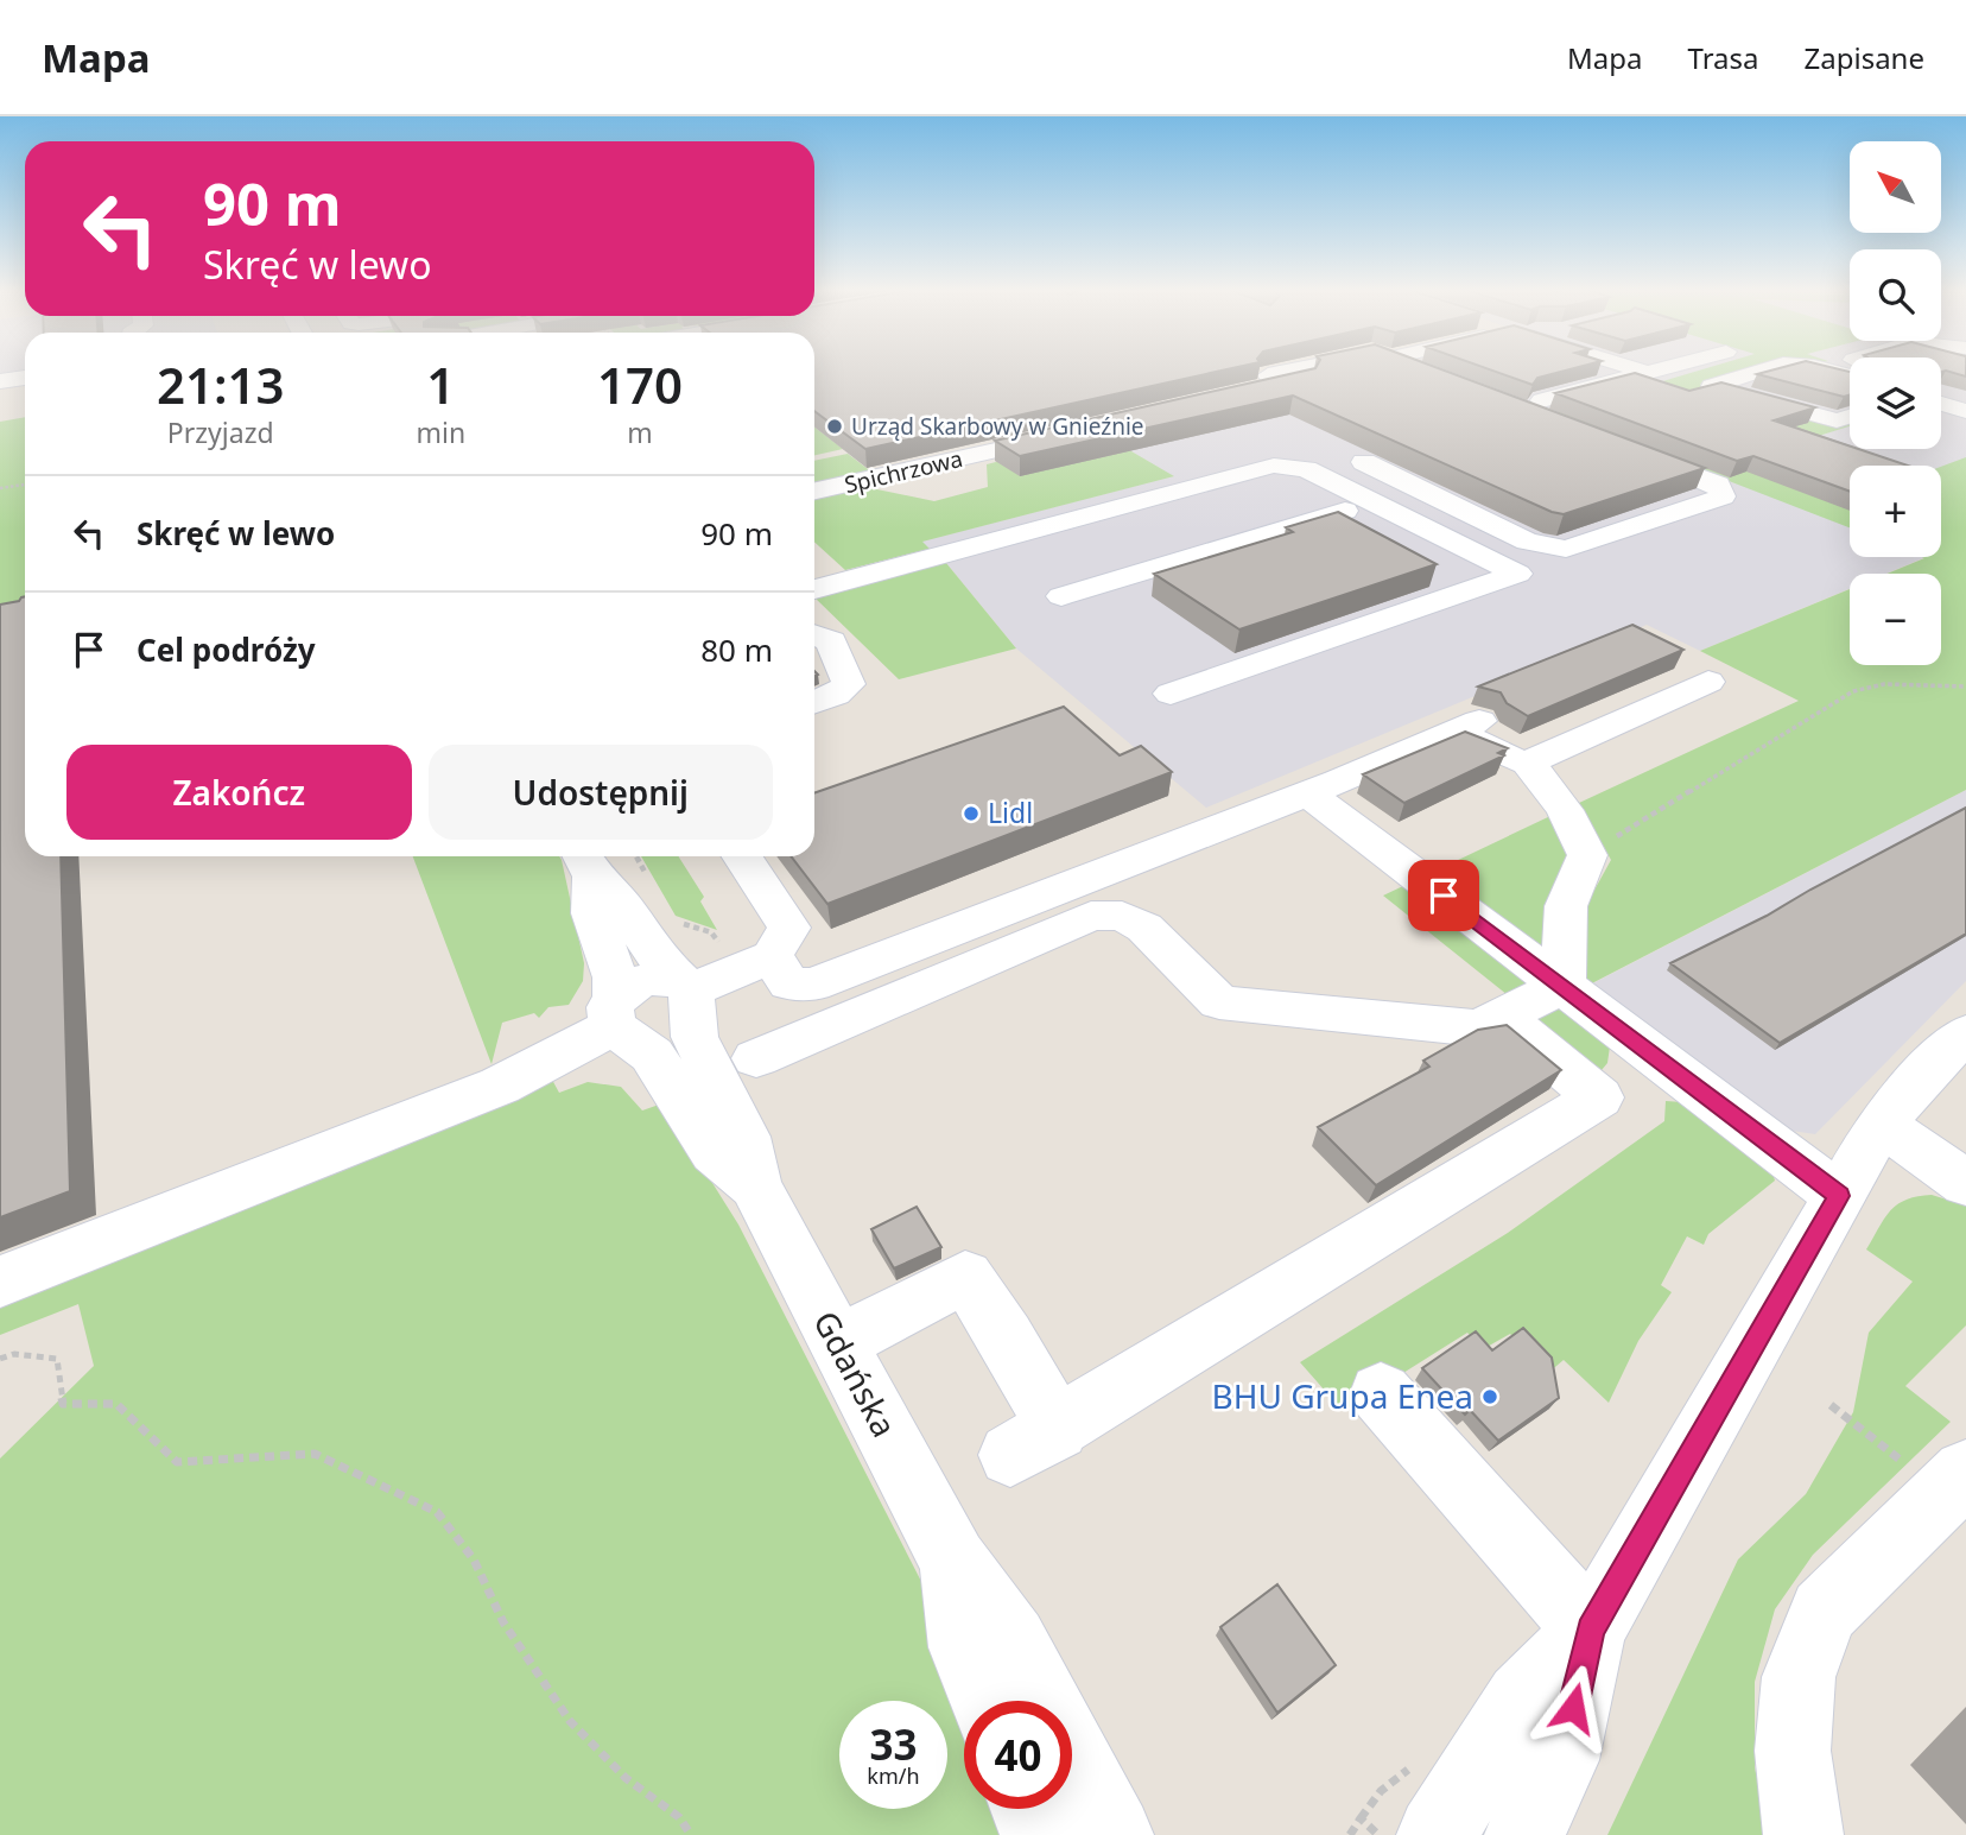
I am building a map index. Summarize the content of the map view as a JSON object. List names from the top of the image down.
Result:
{
  "streets": {
    "street": ["Spichrzowa", "Gdańska"]
  },
  "places": ["Urząd Skarbowy w Gnieźnie", "Lidl", "BHU Grupa Enea"],
  "north": "top left",
  "page": {
    "header": "Mapa",
    "nav": ["Mapa", "Trasa", "Zapisane"],
    "map_buttons": ["+", "−"],
    "turn": ["90 m", "Skręć w lewo"],
    "eta": [
      "21:13",
      "Przyjazd",
      "1",
      "min",
      "170",
      "m"
    ],
    "list": [
      {
        "name": "Skręć w lewo",
        "value": "90 m"
      },
      {
        "name": "Cel podróży",
        "value": "80 m"
      }
    ],
    "buttons": ["Zakończ", "Udostępnij"],
    "speed": "33 km/h",
    "limit": "40"
  }
}
